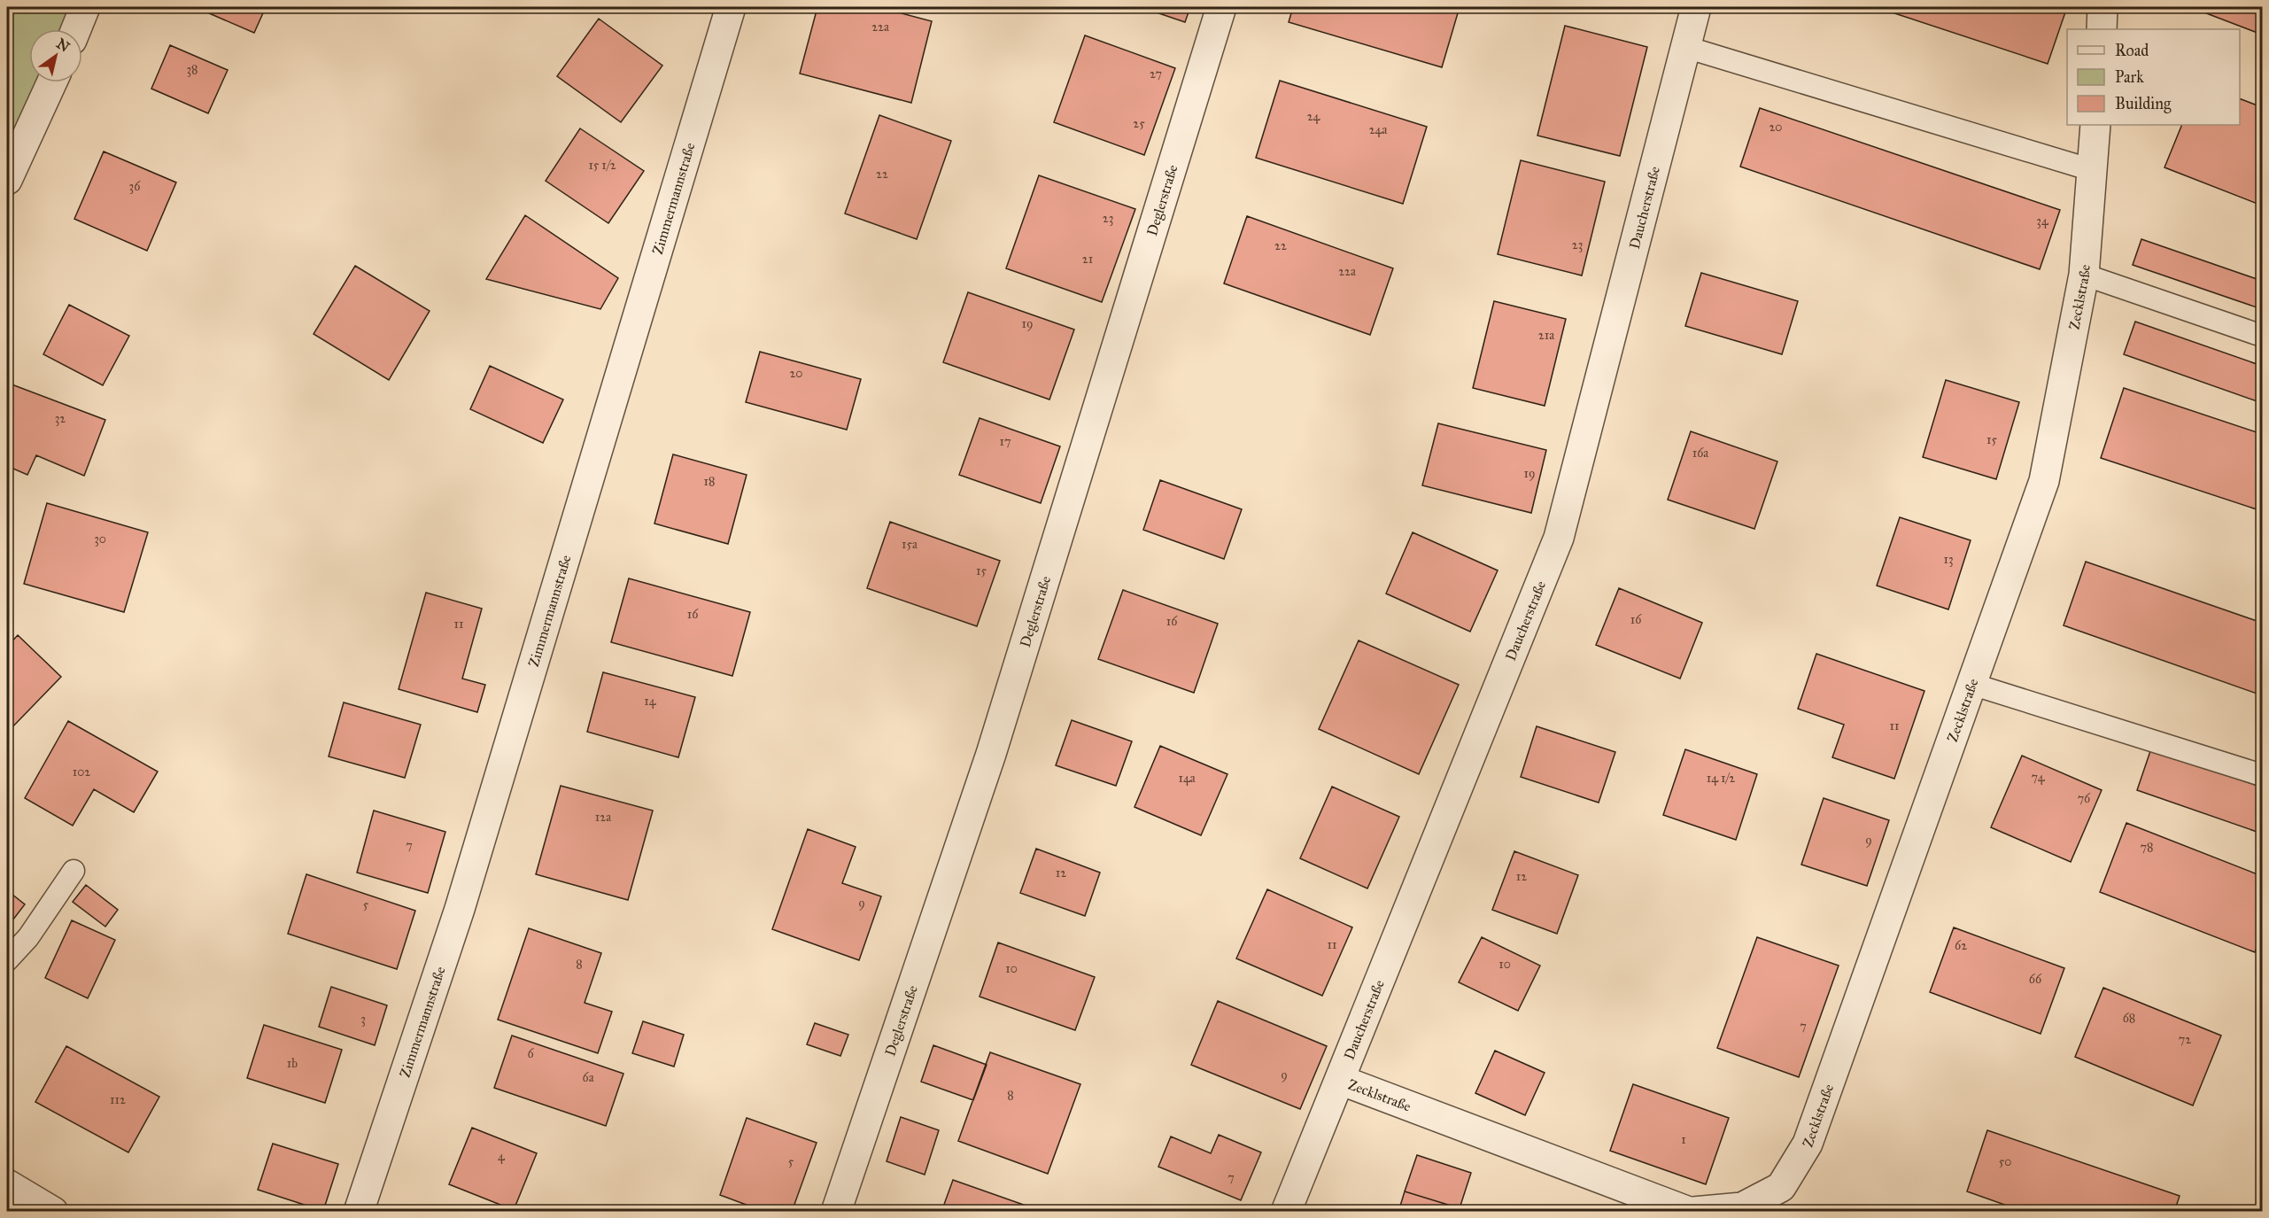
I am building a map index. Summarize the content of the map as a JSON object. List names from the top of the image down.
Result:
{
  "streets": {
    "street": [
      "Zimmermannstraße",
      "Deglerstraße",
      "Daucherstraße",
      "Zecklstraße"
    ]
  },
  "crossings": [
    ["Daucherstraße", "Zecklstraße"]
  ],
  "house_numbers": [
    "22a",
    "38",
    "27",
    "24",
    "25",
    "20",
    "24a",
    "15 1/2",
    "22",
    "36",
    "23",
    "34",
    "23",
    "22",
    "21",
    "22a",
    "19",
    "21a",
    "20",
    "32",
    "15",
    "17",
    "16a",
    "19",
    "18",
    "30",
    "15a",
    "13",
    "15",
    "16",
    "16",
    "16",
    "11",
    "14",
    "11",
    "102",
    "74",
    "14a",
    "14 1/2",
    "76",
    "12a",
    "9",
    "7",
    "78",
    "12",
    "12",
    "9",
    "5",
    "11",
    "62",
    "8",
    "10",
    "10",
    "66",
    "68",
    "3",
    "7",
    "72",
    "6",
    "1b",
    "9",
    "6a",
    "8",
    "112",
    "1",
    "4",
    "5",
    "50",
    "7"
  ],
  "legend": ["Road", "Park", "Building"],
  "north": "top right"
}
